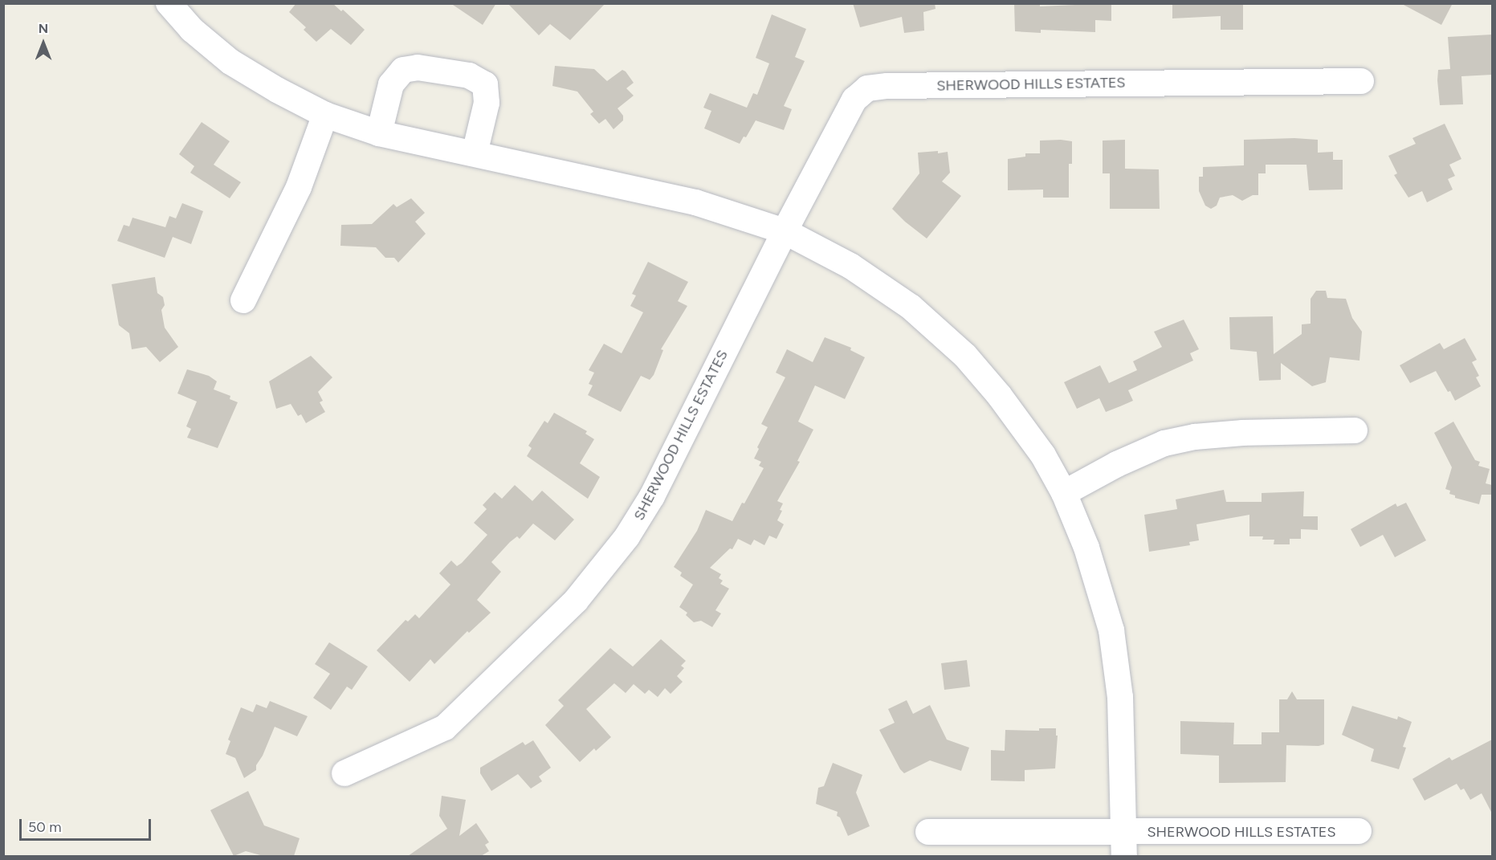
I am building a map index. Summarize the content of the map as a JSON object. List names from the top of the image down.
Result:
{
  "streets": {
    "street": ["SHERWOOD HILLS ESTATES"]
  },
  "scale_bar": "50 m",
  "north": "top"
}
